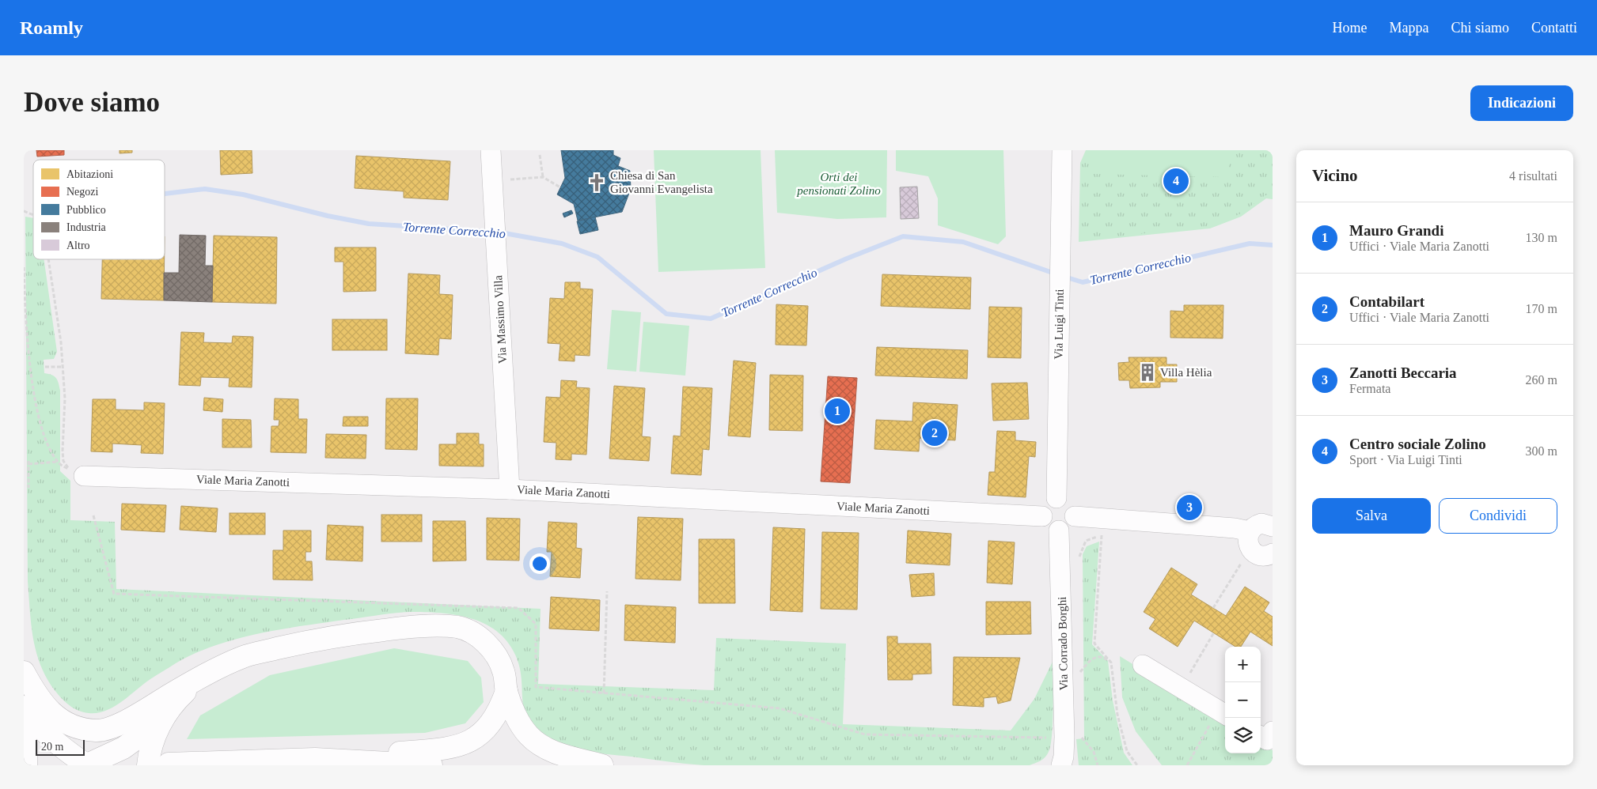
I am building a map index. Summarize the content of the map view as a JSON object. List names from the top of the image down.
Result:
{
  "streets": {
    "street": [
      "Via Massimo Villa",
      "Via Luigi Tinti",
      "Viale Maria Zanotti",
      "Via Corrado Borghi"
    ]
  },
  "crossings": [
    ["Via Massimo Villa", "Viale Maria Zanotti"],
    ["Via Luigi Tinti", "Viale Maria Zanotti"],
    ["Via Luigi Tinti", "Via Corrado Borghi"],
    ["Viale Maria Zanotti", "Via Corrado Borghi"]
  ],
  "water": ["Torrente Correcchio"],
  "parks": ["Orti dei pensionati Zolino"],
  "places": {
    "church": ["Chiesa di San Giovanni Evangelista"],
    "building": ["Villa Hèlia"]
  },
  "legend": [
    "Abitazioni",
    "Negozi",
    "Pubblico",
    "Industria",
    "Altro"
  ],
  "scale_bar": "20 m",
  "page": {
    "header": "Roamly",
    "nav": [
      "Home",
      "Mappa",
      "Chi siamo",
      "Contatti"
    ],
    "buttons": [
      "Indicazioni",
      ["Salva", "Condividi"]
    ],
    "title": "Dove siamo",
    "heading": ["Vicino", "4 risultati"],
    "pins": [
      "4",
      "1",
      "2",
      "3"
    ],
    "list": [
      {
        "mark": "1",
        "name": "Mauro Grandi",
        "note": "Uffici · Viale Maria Zanotti",
        "value": "130 m"
      },
      {
        "mark": "2",
        "name": "Contabilart",
        "note": "Uffici · Viale Maria Zanotti",
        "value": "170 m"
      },
      {
        "mark": "3",
        "name": "Zanotti Beccaria",
        "note": "Fermata",
        "value": "260 m"
      },
      {
        "mark": "4",
        "name": "Centro sociale Zolino",
        "note": "Sport · Via Luigi Tinti",
        "value": "300 m"
      }
    ],
    "map_buttons": ["+", "−"],
    "scale": "20 m"
  }
}
